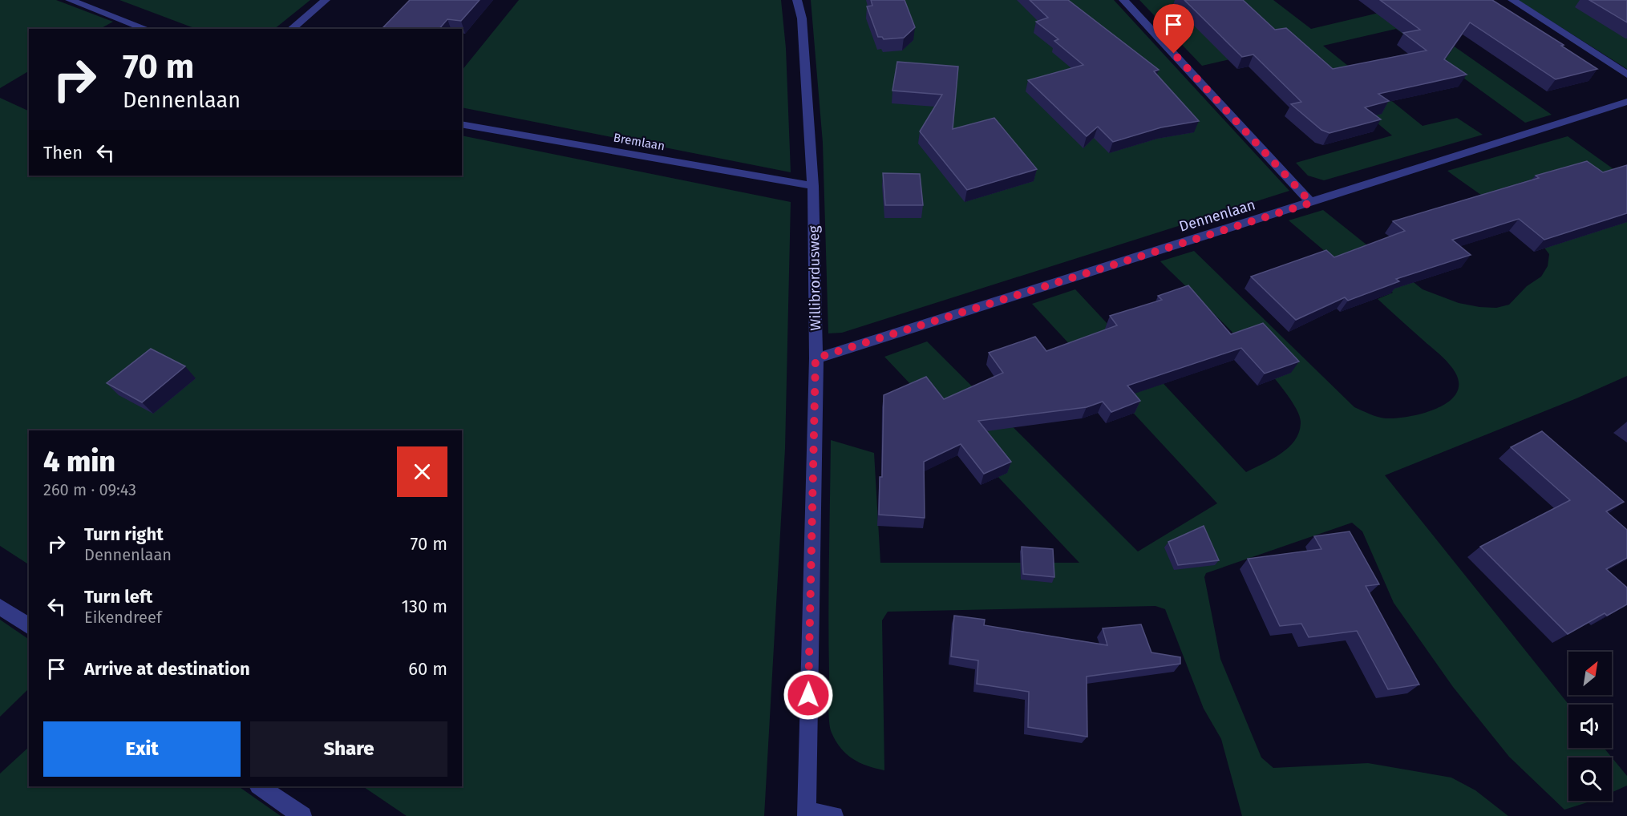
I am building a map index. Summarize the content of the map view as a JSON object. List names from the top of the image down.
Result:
{
  "streets": {
    "street": ["Bremlaan", "Dennenlaan", "Willibrordusweg"]
  },
  "crossings": [
    ["Bremlaan", "Willibrordusweg"],
    ["Dennenlaan", "Willibrordusweg"]
  ],
  "north": "top right",
  "page": {
    "turn": ["70 m", "Dennenlaan"],
    "then": "Then",
    "heading": ["4 min", "260 m · 09:43"],
    "list": [
      {
        "name": "Turn right",
        "note": "Dennenlaan",
        "value": "70 m"
      },
      {
        "name": "Turn left",
        "note": "Eikendreef",
        "value": "130 m"
      },
      {
        "name": "Arrive at destination",
        "value": "60 m"
      }
    ],
    "buttons": ["Exit", "Share"]
  }
}
